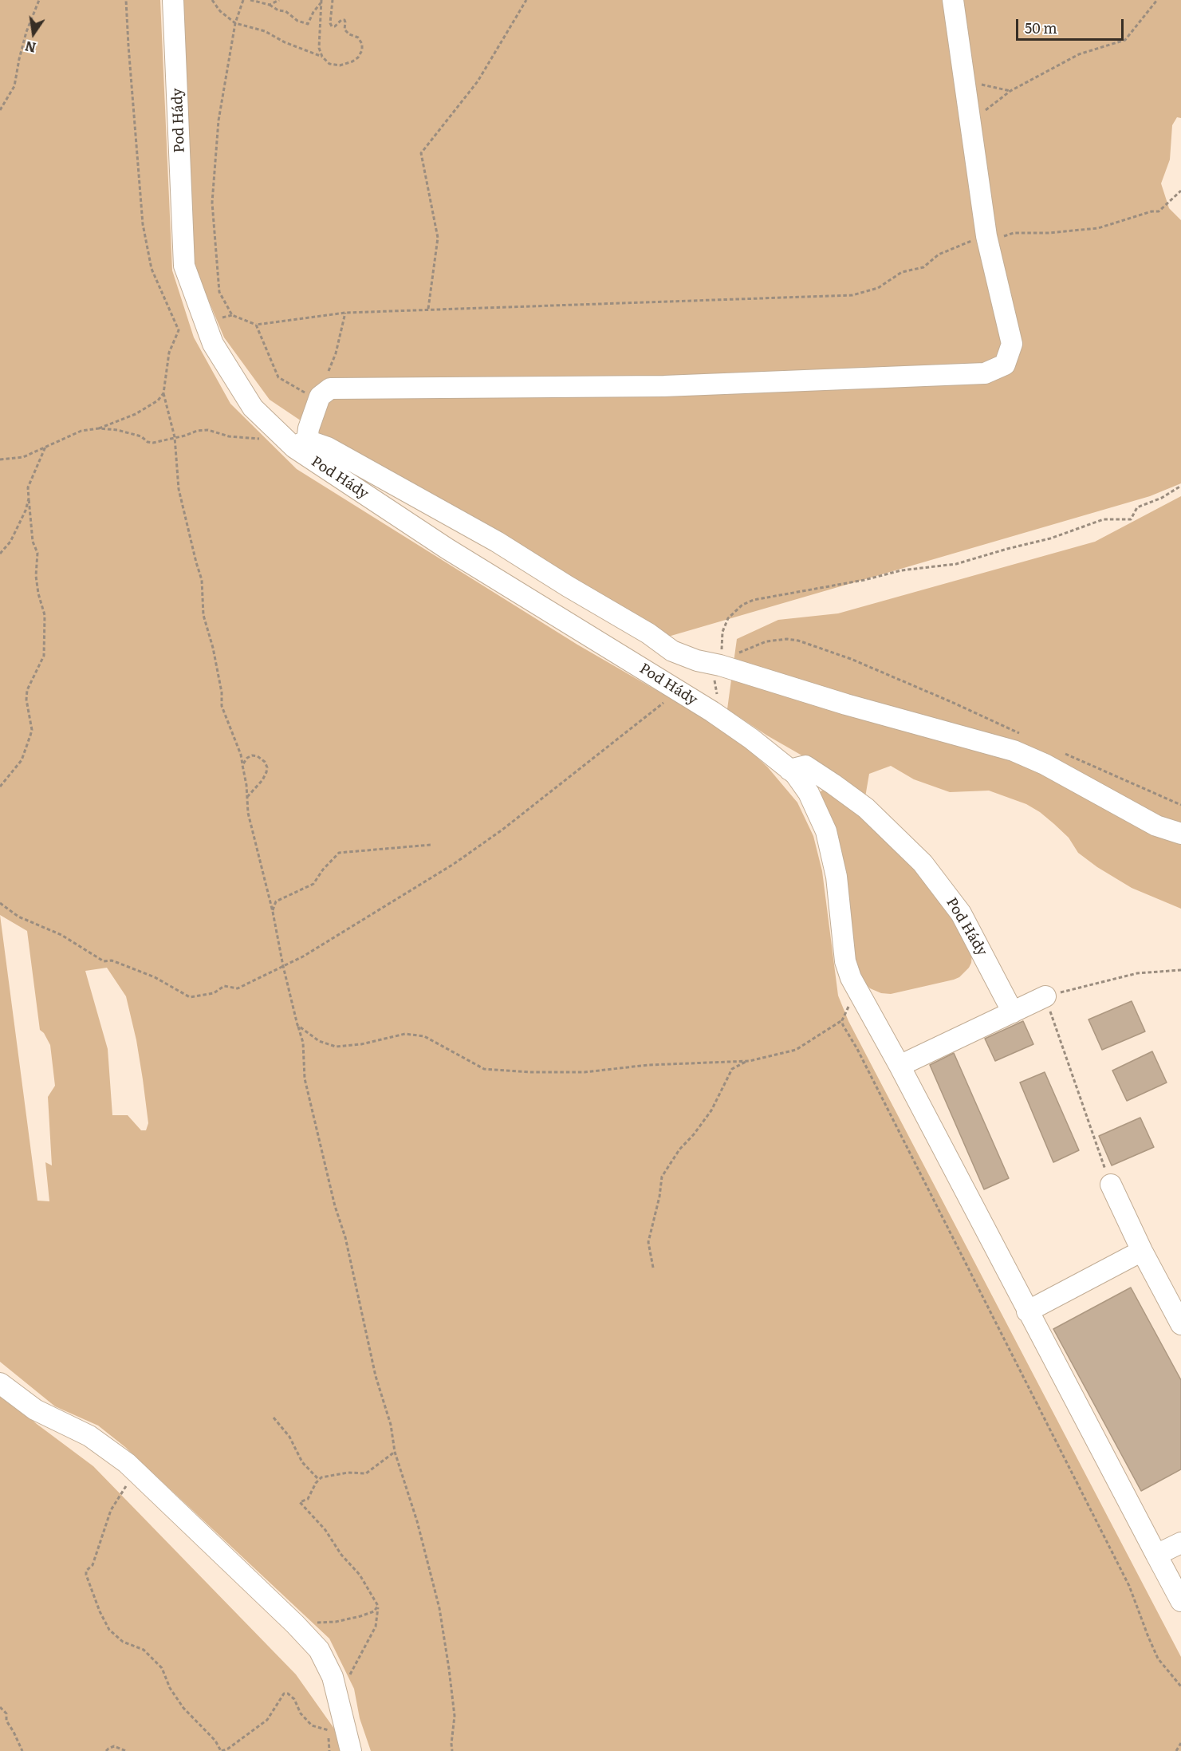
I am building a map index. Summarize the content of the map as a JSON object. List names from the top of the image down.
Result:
{
  "streets": {
    "street": ["Pod Hády"]
  },
  "scale_bar": "50 m",
  "north": "bottom"
}
